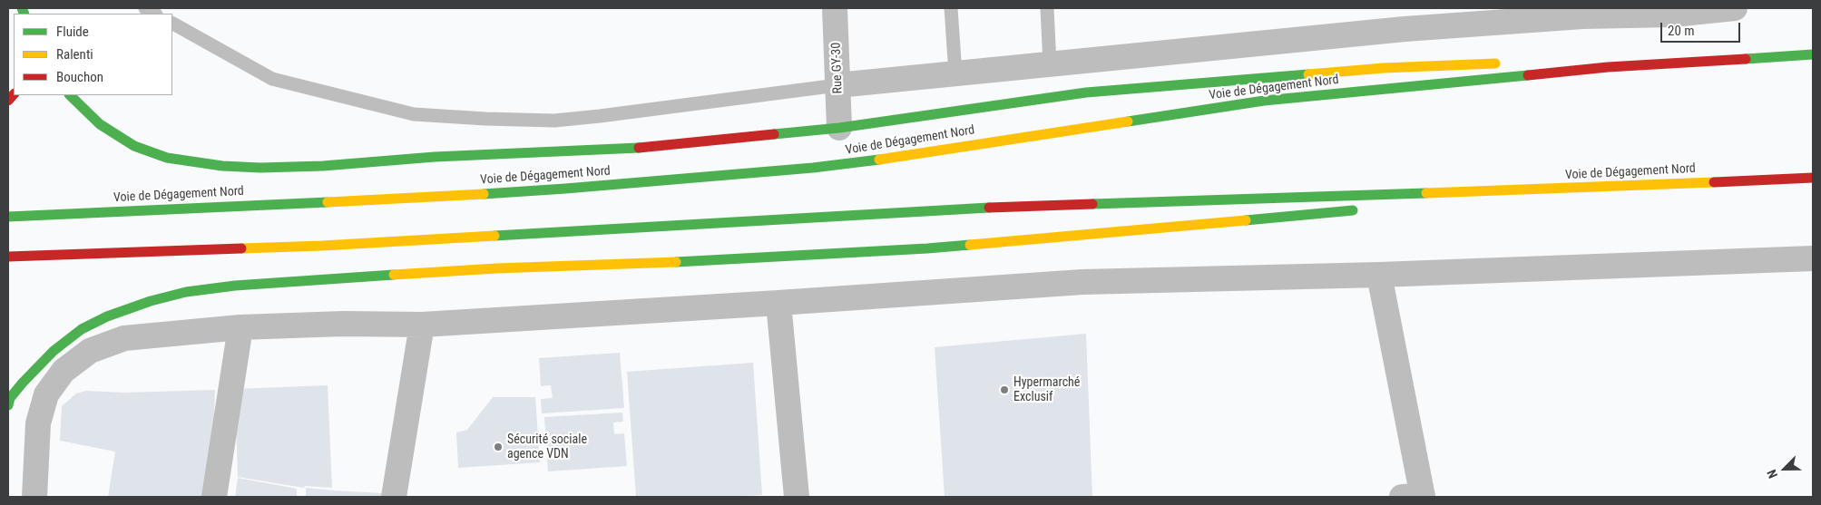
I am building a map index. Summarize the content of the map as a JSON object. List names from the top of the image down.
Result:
{
  "streets": {
    "main road": ["Voie de Dégagement Nord"],
    "street": ["Rue GY-30"]
  },
  "places": ["Hypermarché Exclusif", "Sécurité sociale agence VDN"],
  "legend": ["Fluide", "Ralenti", "Bouchon"],
  "scale_bar": "20 m",
  "north": "bottom left"
}
